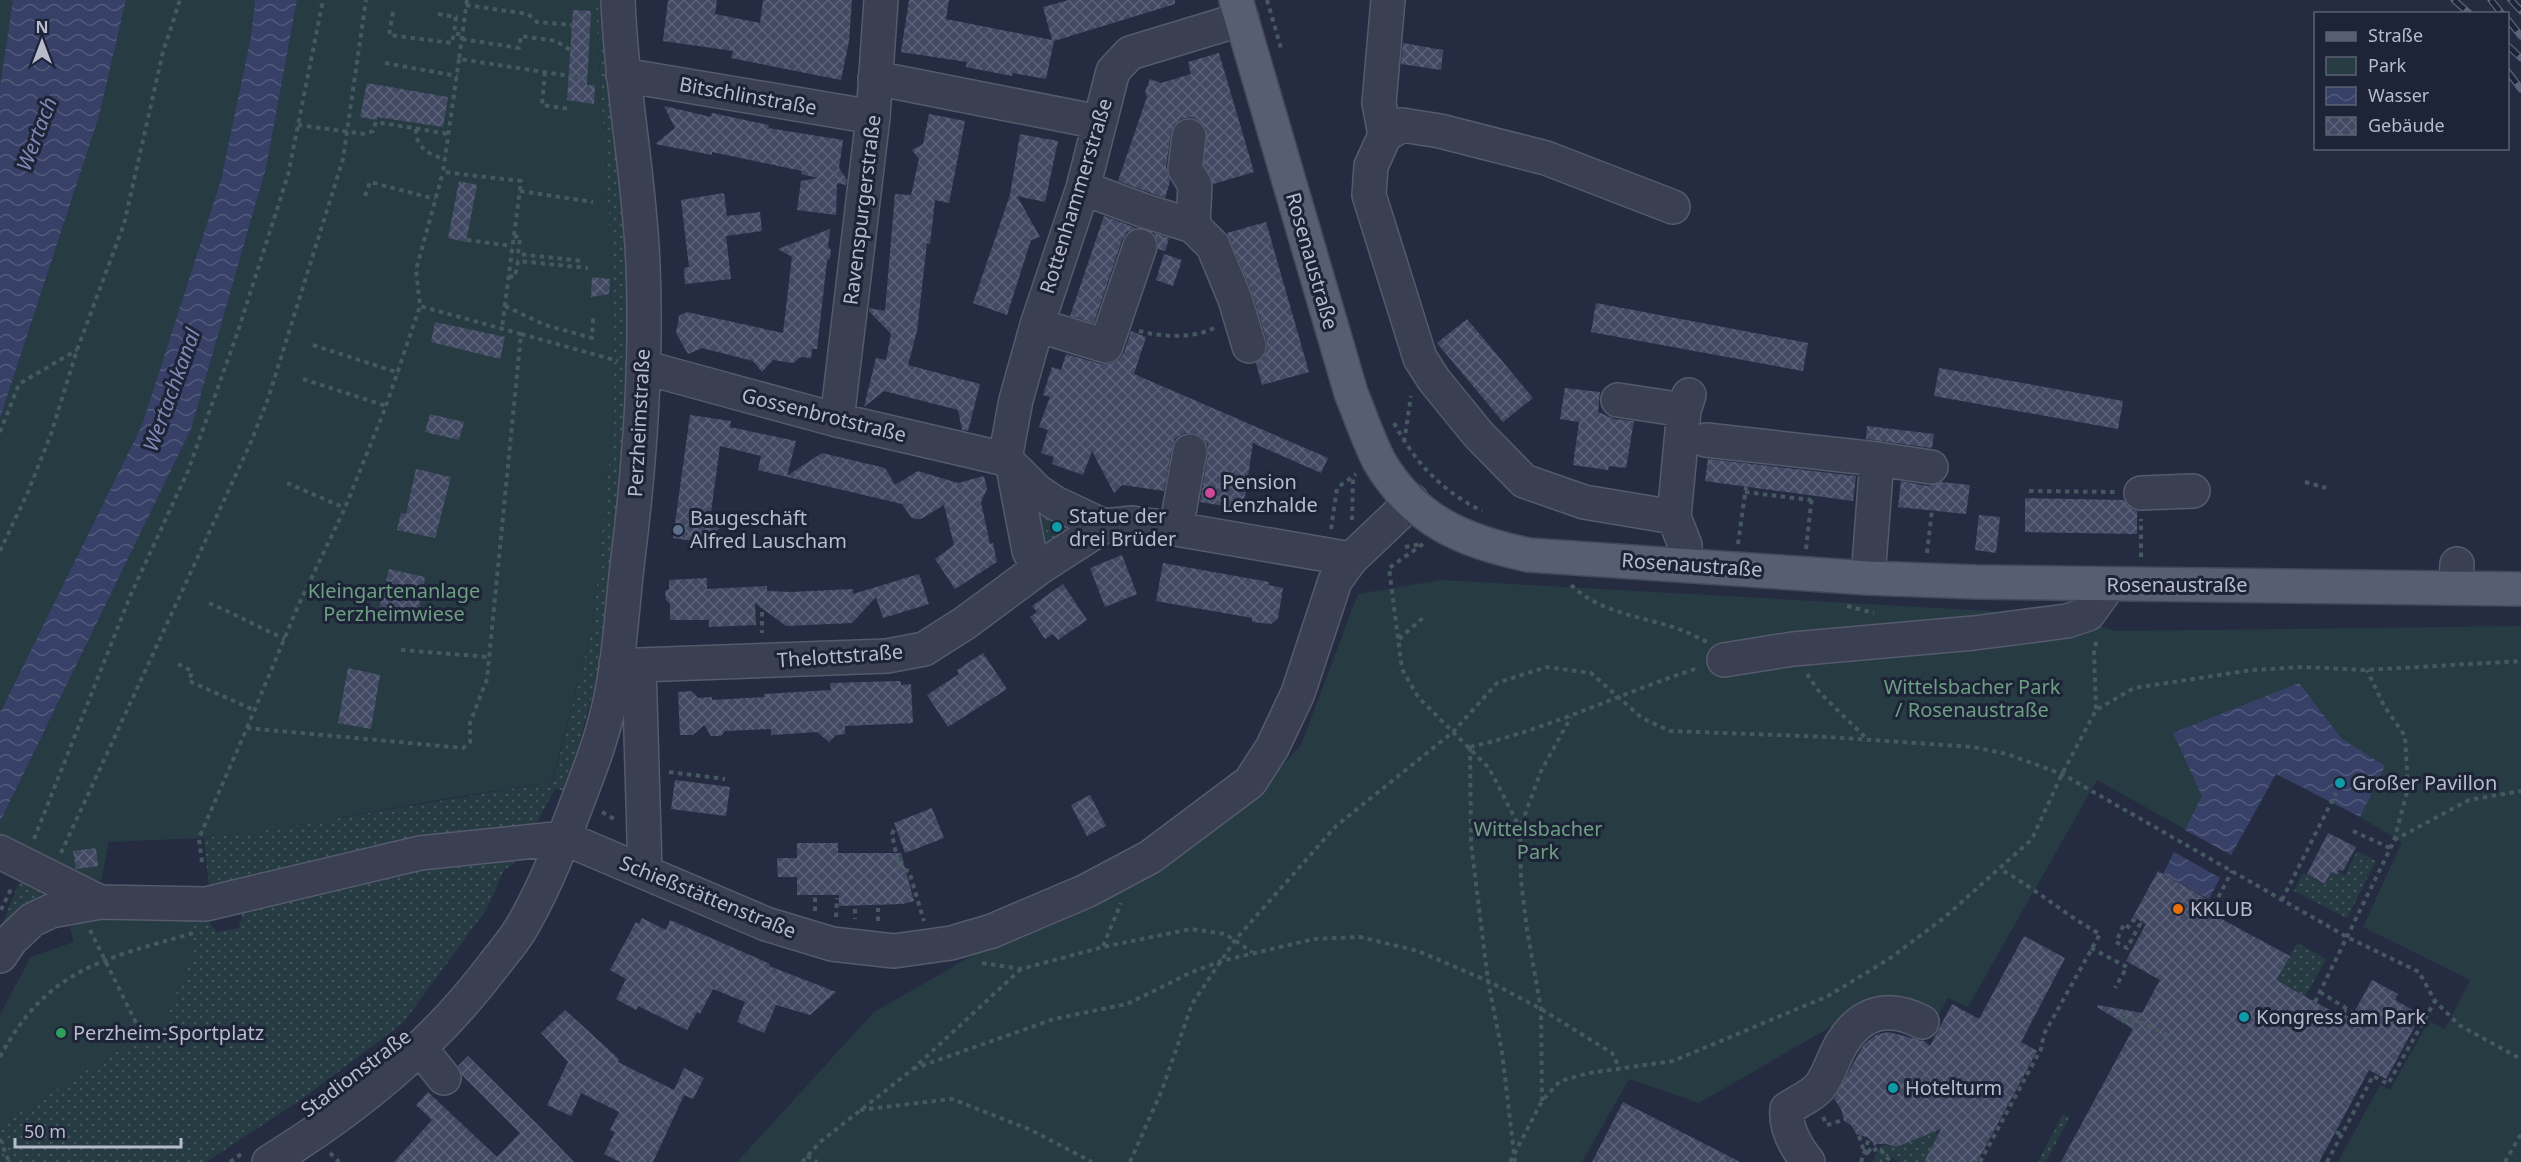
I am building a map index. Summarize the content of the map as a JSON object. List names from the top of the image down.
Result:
{
  "streets": {
    "main road": ["Rosenaustraße"],
    "street": [
      "Bitschlinstraße",
      "Rottenhammerstraße",
      "Ravenspurgerstraße",
      "Gossenbrotstraße",
      "Perzheimstraße",
      "Thelottstraße",
      "Schießstättenstraße",
      "Stadionstraße"
    ]
  },
  "crossings": [
    ["Bitschlinstraße", "Ravenspurgerstraße"],
    ["Bitschlinstraße", "Perzheimstraße"],
    ["Rottenhammerstraße", "Rosenaustraße"],
    ["Rottenhammerstraße", "Gossenbrotstraße"],
    ["Rottenhammerstraße", "Thelottstraße"],
    ["Ravenspurgerstraße", "Gossenbrotstraße"],
    ["Rosenaustraße", "Schießstättenstraße"],
    ["Gossenbrotstraße", "Perzheimstraße"],
    ["Gossenbrotstraße", "Thelottstraße"],
    ["Perzheimstraße", "Thelottstraße"],
    ["Perzheimstraße", "Schießstättenstraße"],
    ["Perzheimstraße", "Stadionstraße"],
    ["Thelottstraße", "Schießstättenstraße"],
    ["Schießstättenstraße", "Stadionstraße"]
  ],
  "water": ["Wertach", "Wertachkanal"],
  "parks": ["Kleingartenanlage Perzheimwiese", "Wittelsbacher Park / Rosenaustraße", "Wittelsbacher Park"],
  "places": [
    "Pension Lenzhalde",
    "Statue der drei Brüder",
    "Baugeschäft Alfred Lauscham",
    "Großer Pavillon",
    "KKLUB",
    "Kongress am Park",
    "Perzheim-Sportplatz",
    "Hotelturm"
  ],
  "legend": [
    "Straße",
    "Park",
    "Wasser",
    "Gebäude"
  ],
  "scale_bar": "50 m",
  "north": "top"
}
